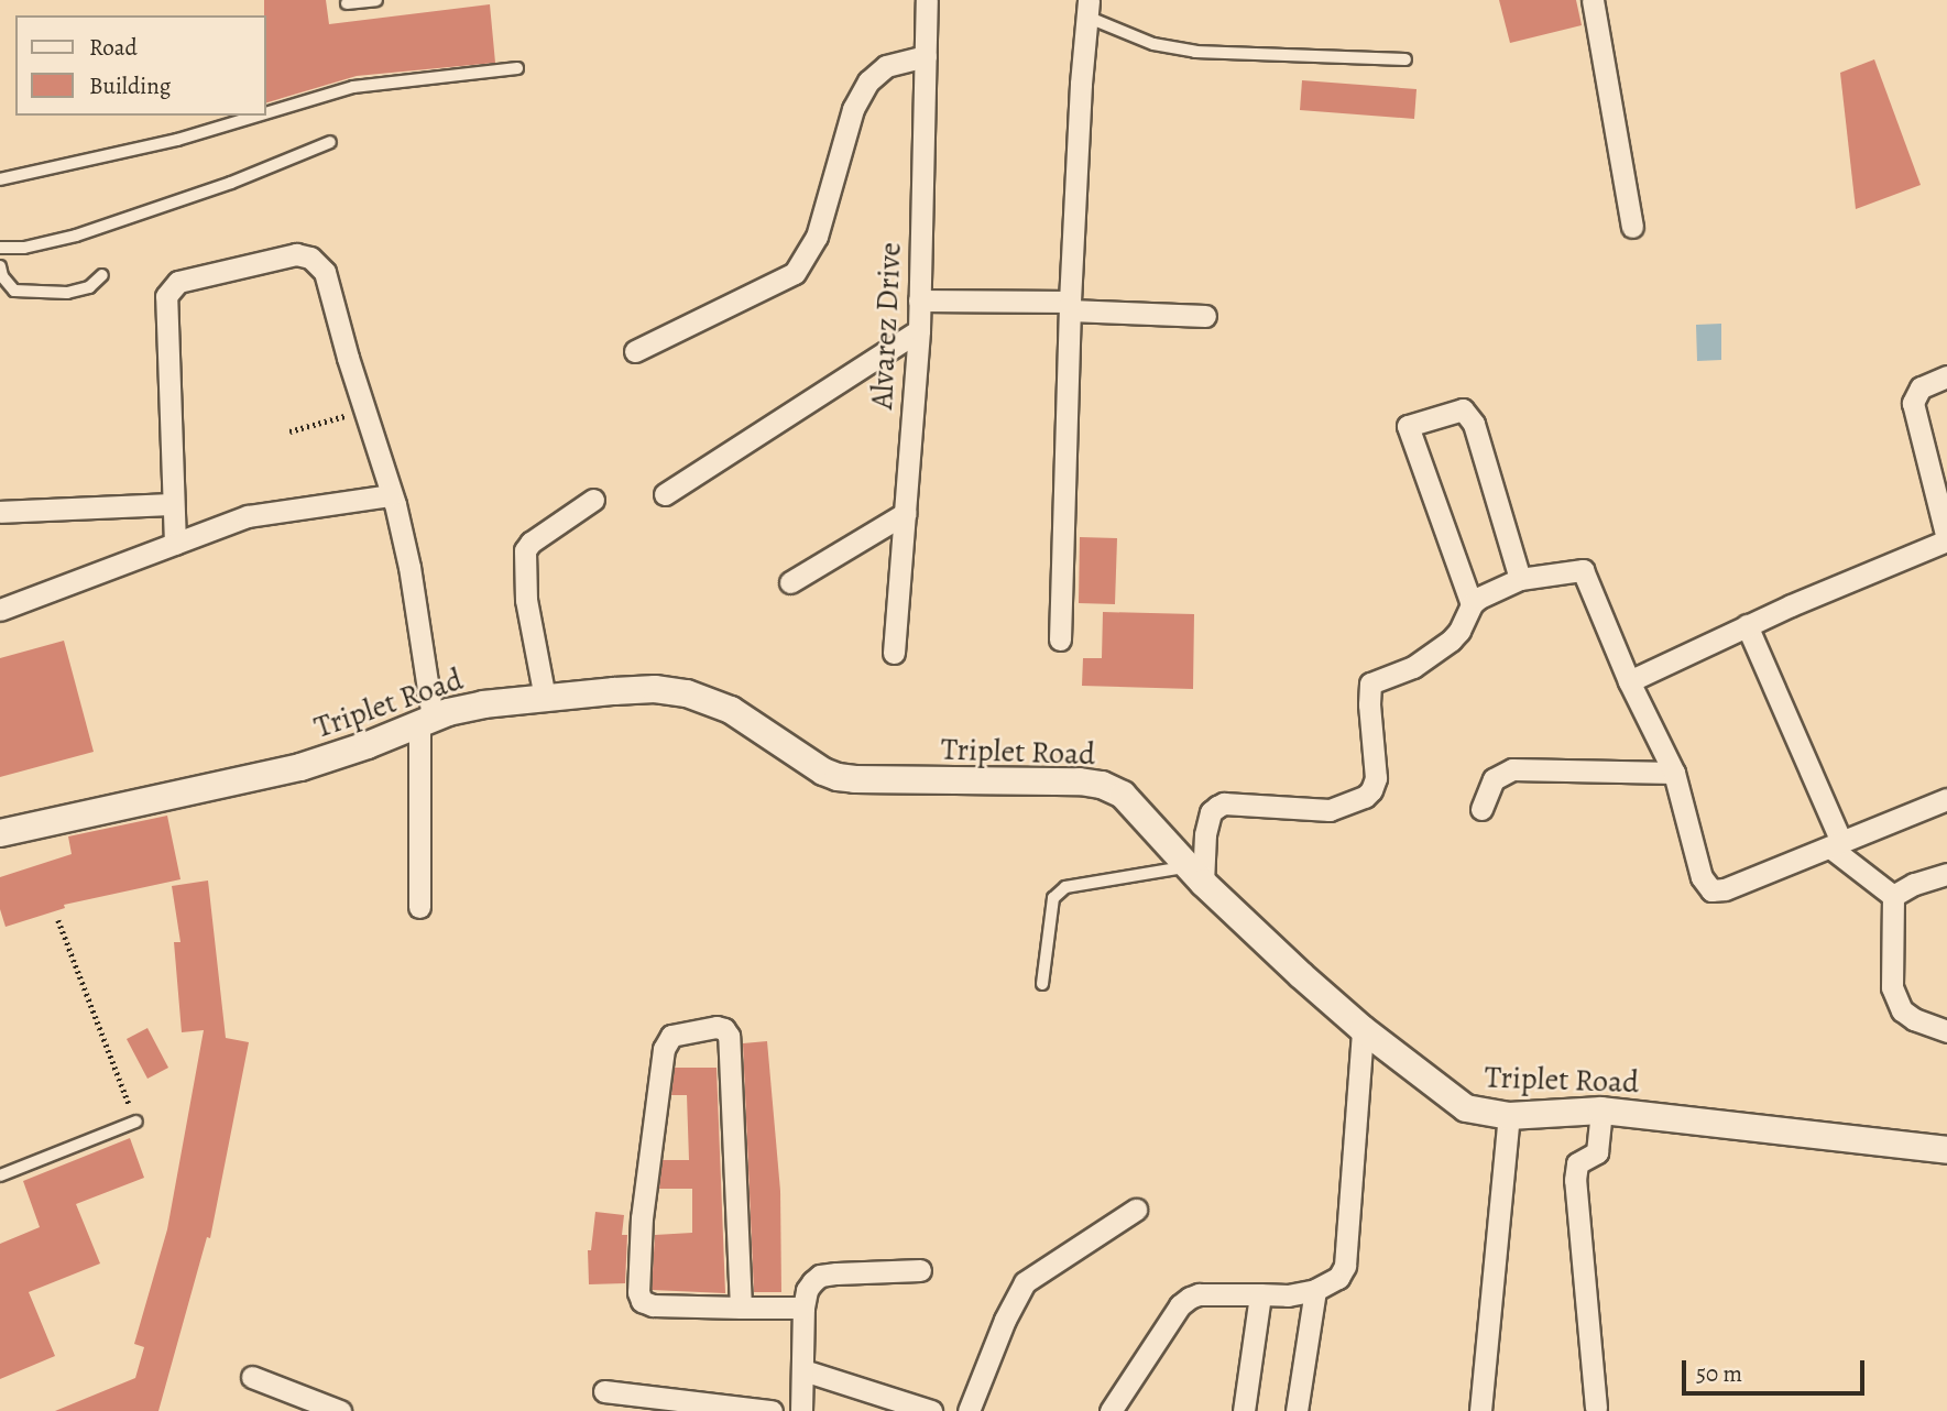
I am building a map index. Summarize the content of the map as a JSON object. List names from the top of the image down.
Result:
{
  "streets": {
    "street": ["Alvarez Drive", "Triplet Road"]
  },
  "legend": ["Road", "Building"],
  "scale_bar": "50 m"
}
